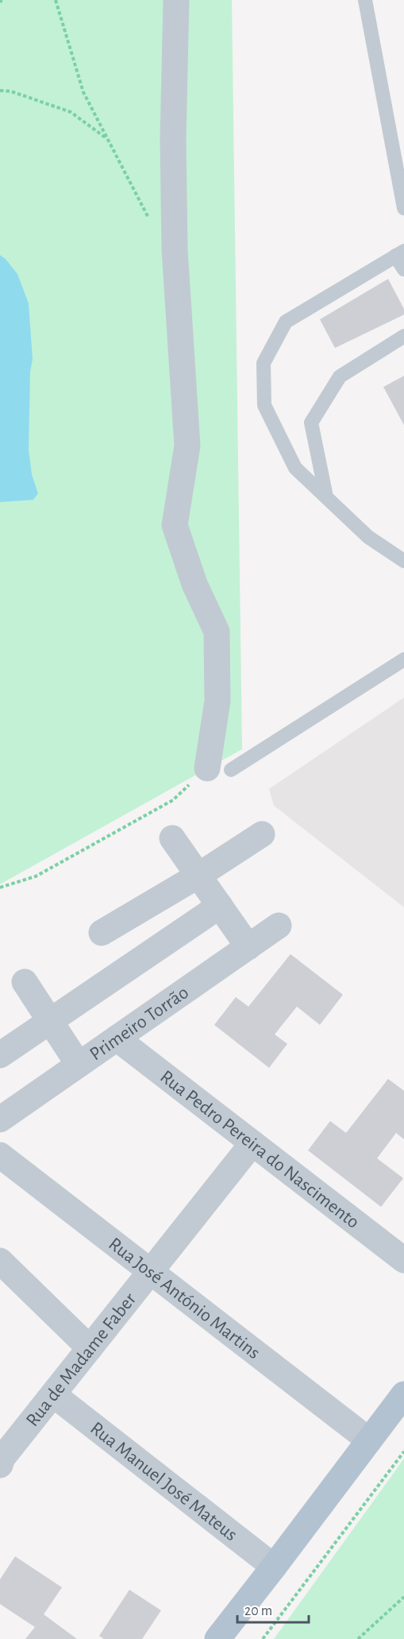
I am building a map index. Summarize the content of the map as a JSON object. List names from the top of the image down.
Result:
{
  "streets": {
    "street": [
      "Primeiro Torrão",
      "Rua Pedro Pereira do Nascimento",
      "Rua José António Martins",
      "Rua de Madame Faber",
      "Rua Manuel José Mateus"
    ]
  },
  "crossings": [
    ["Primeiro Torrão", "Rua Pedro Pereira do Nascimento"],
    ["Rua Pedro Pereira do Nascimento", "Rua de Madame Faber"],
    ["Rua José António Martins", "Rua de Madame Faber"],
    ["Rua de Madame Faber", "Rua Manuel José Mateus"]
  ],
  "scale_bar": "20 m"
}
